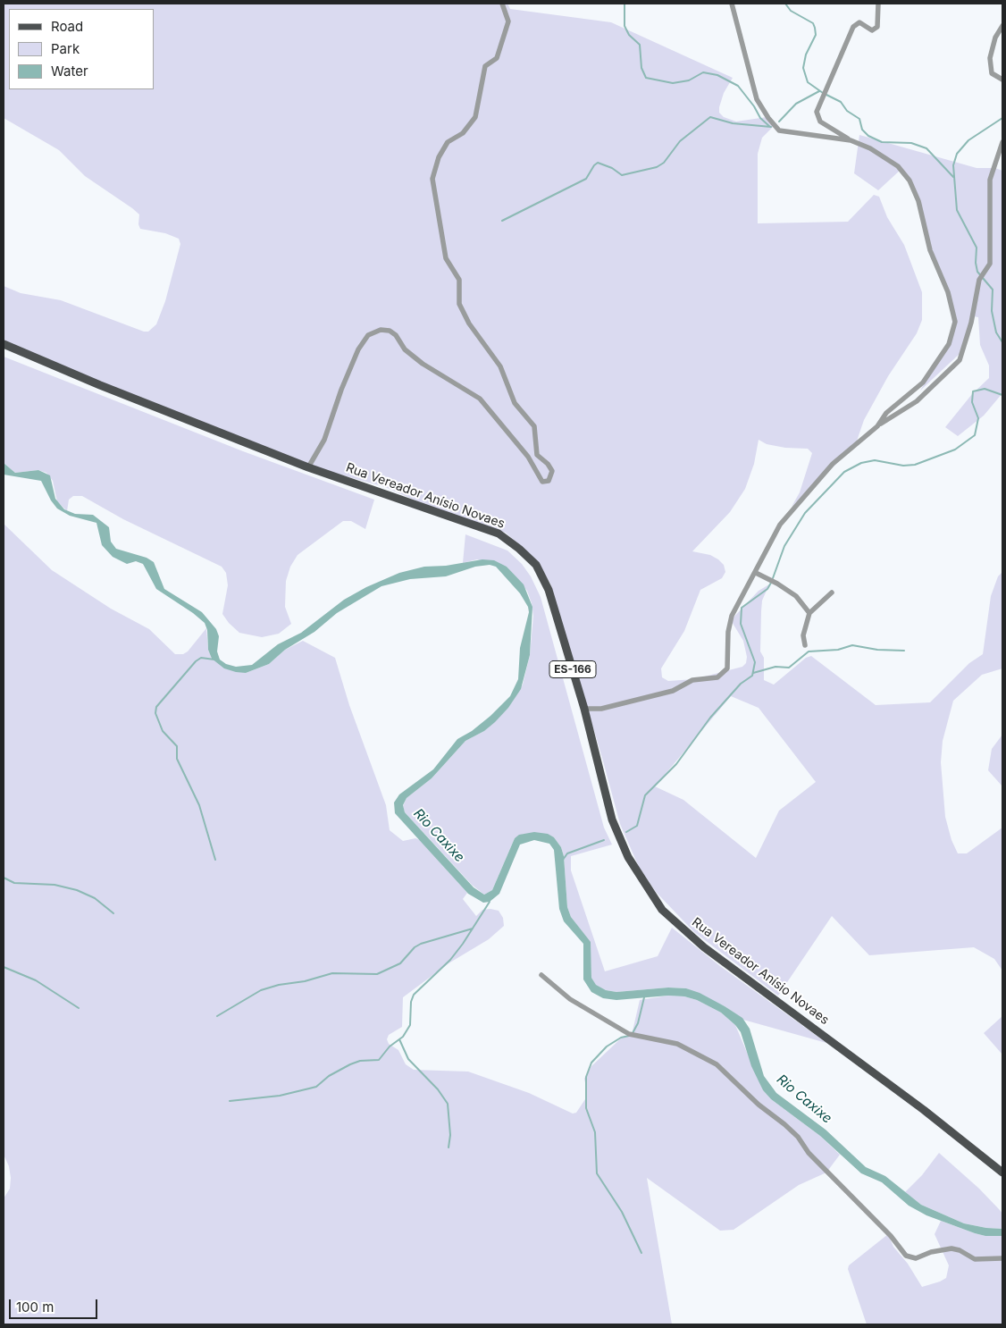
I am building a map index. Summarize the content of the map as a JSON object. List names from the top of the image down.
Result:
{
  "streets": {
    "main road": ["Rua Vereador Anísio Novaes", "ES-166"]
  },
  "water": ["Rio Caxixe"],
  "legend": ["Road", "Park", "Water"],
  "scale_bar": "100 m"
}
